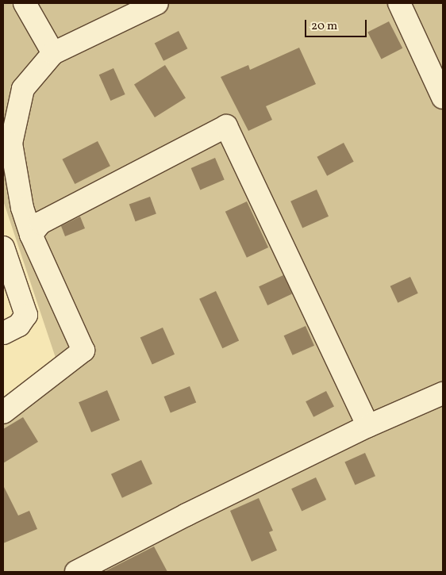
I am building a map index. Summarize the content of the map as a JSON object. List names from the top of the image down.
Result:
{
  "scale_bar": "20 m"
}
